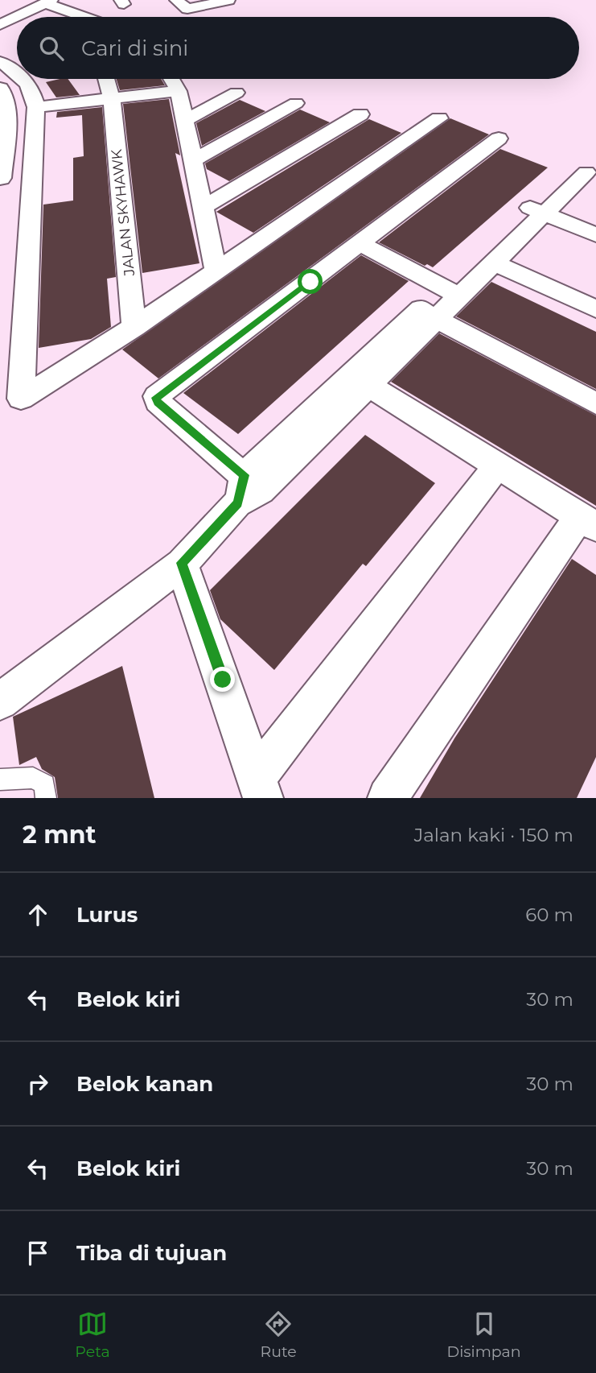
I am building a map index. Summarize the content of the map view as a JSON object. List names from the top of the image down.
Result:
{
  "streets": {
    "street": ["JALAN SKYHAWK"]
  },
  "page": {
    "search": "Cari di sini",
    "heading": ["2 mnt", "Jalan kaki · 150 m"],
    "list": [
      ["Lurus", "60 m"],
      ["Belok kiri", "30 m"],
      ["Belok kanan", "30 m"],
      ["Belok kiri", "30 m"],
      "Tiba di tujuan"
    ],
    "nav": ["Peta", "Rute", "Disimpan"]
  }
}
